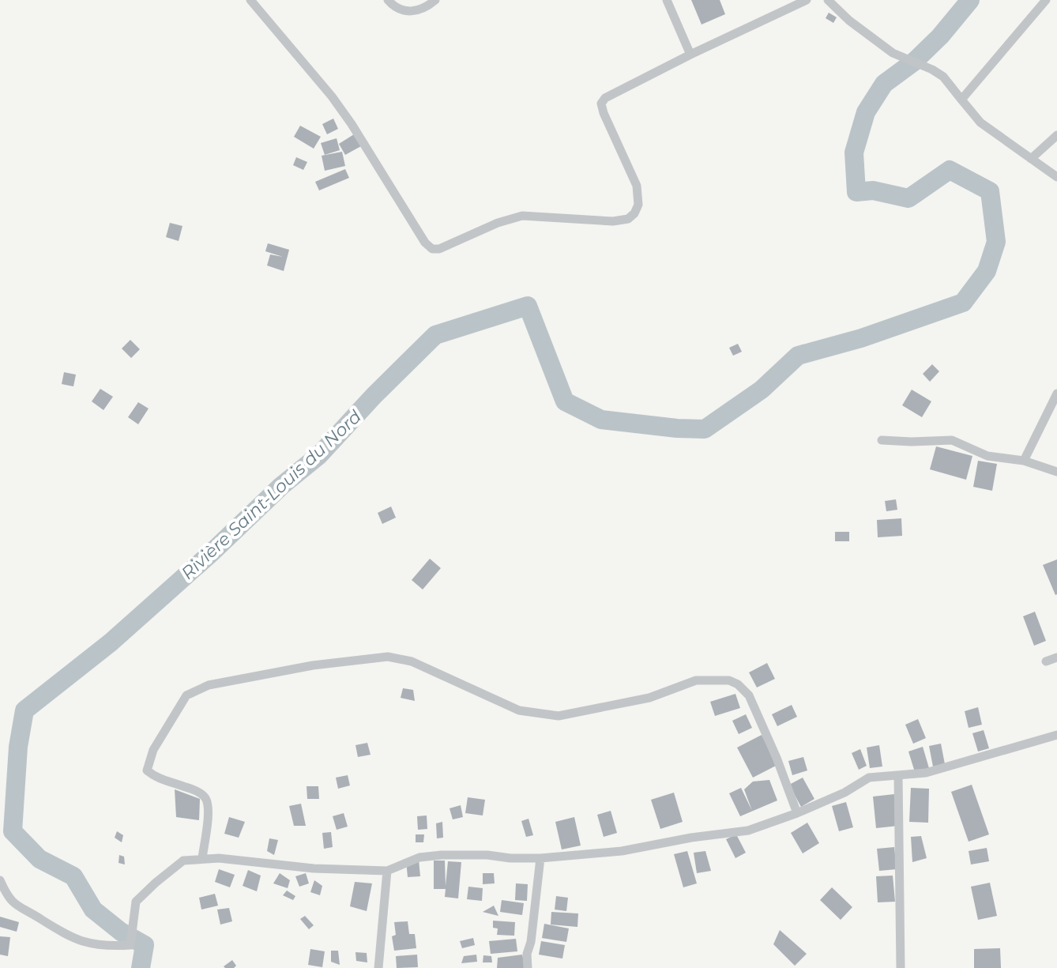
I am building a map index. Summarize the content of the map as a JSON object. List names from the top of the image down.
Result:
{
  "water": ["Rivière Saint-Louis du Nord"]
}
